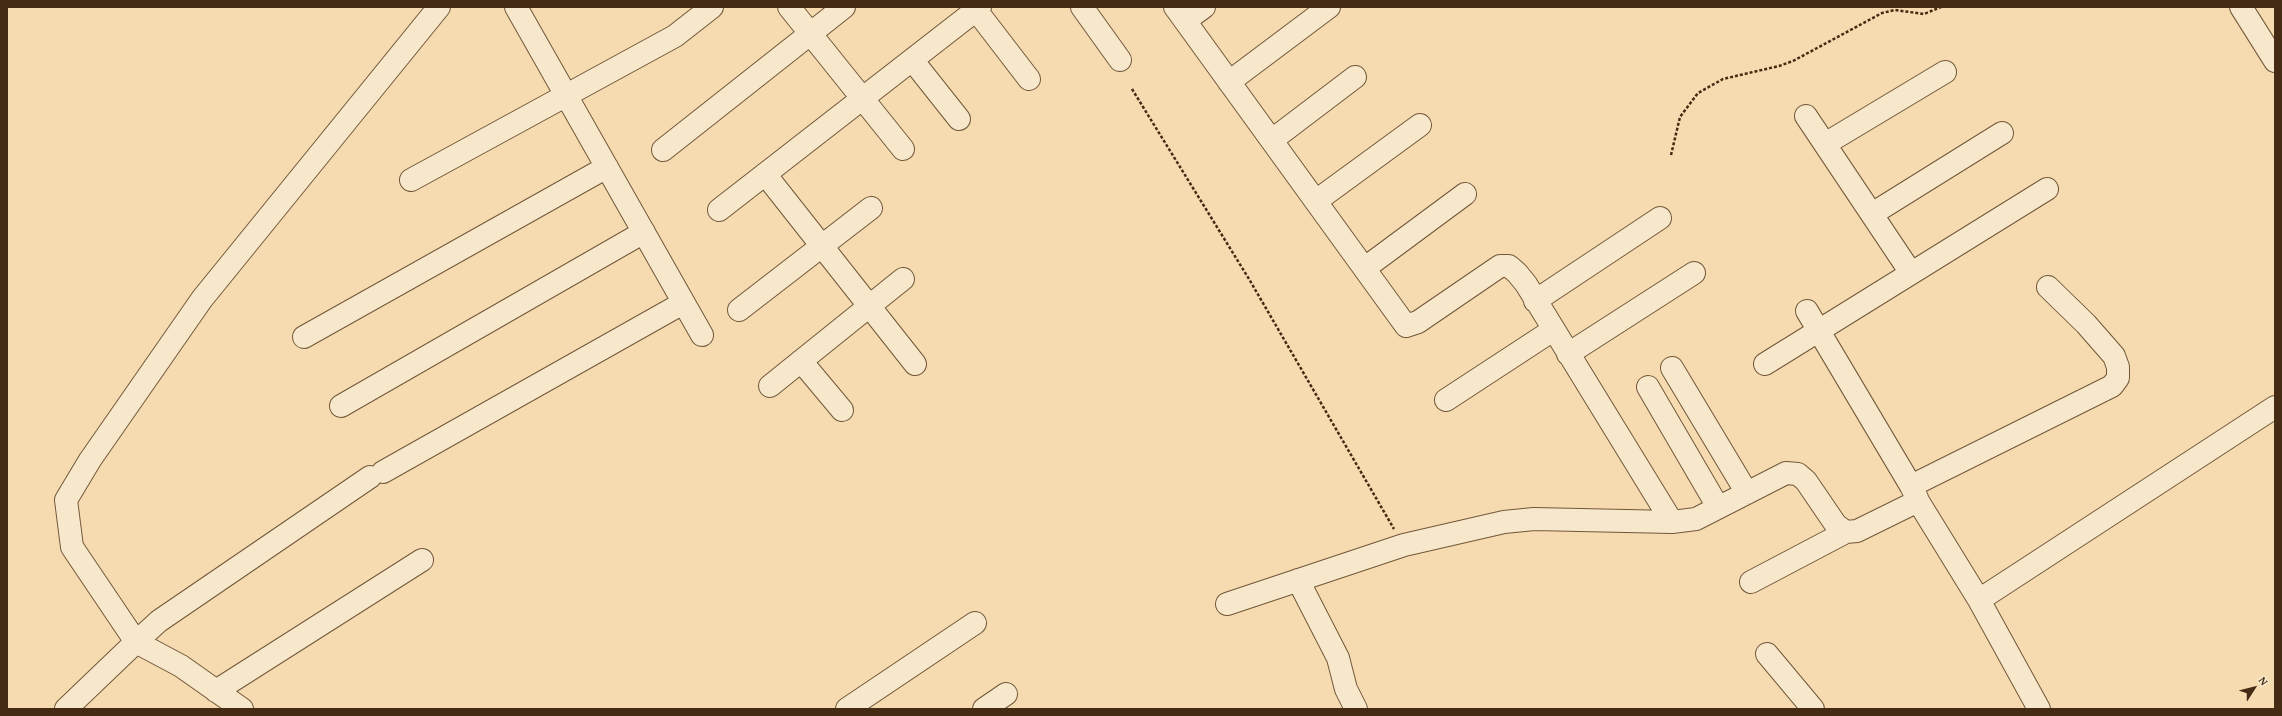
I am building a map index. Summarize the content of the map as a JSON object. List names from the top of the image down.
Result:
{
  "north": "top right"
}
